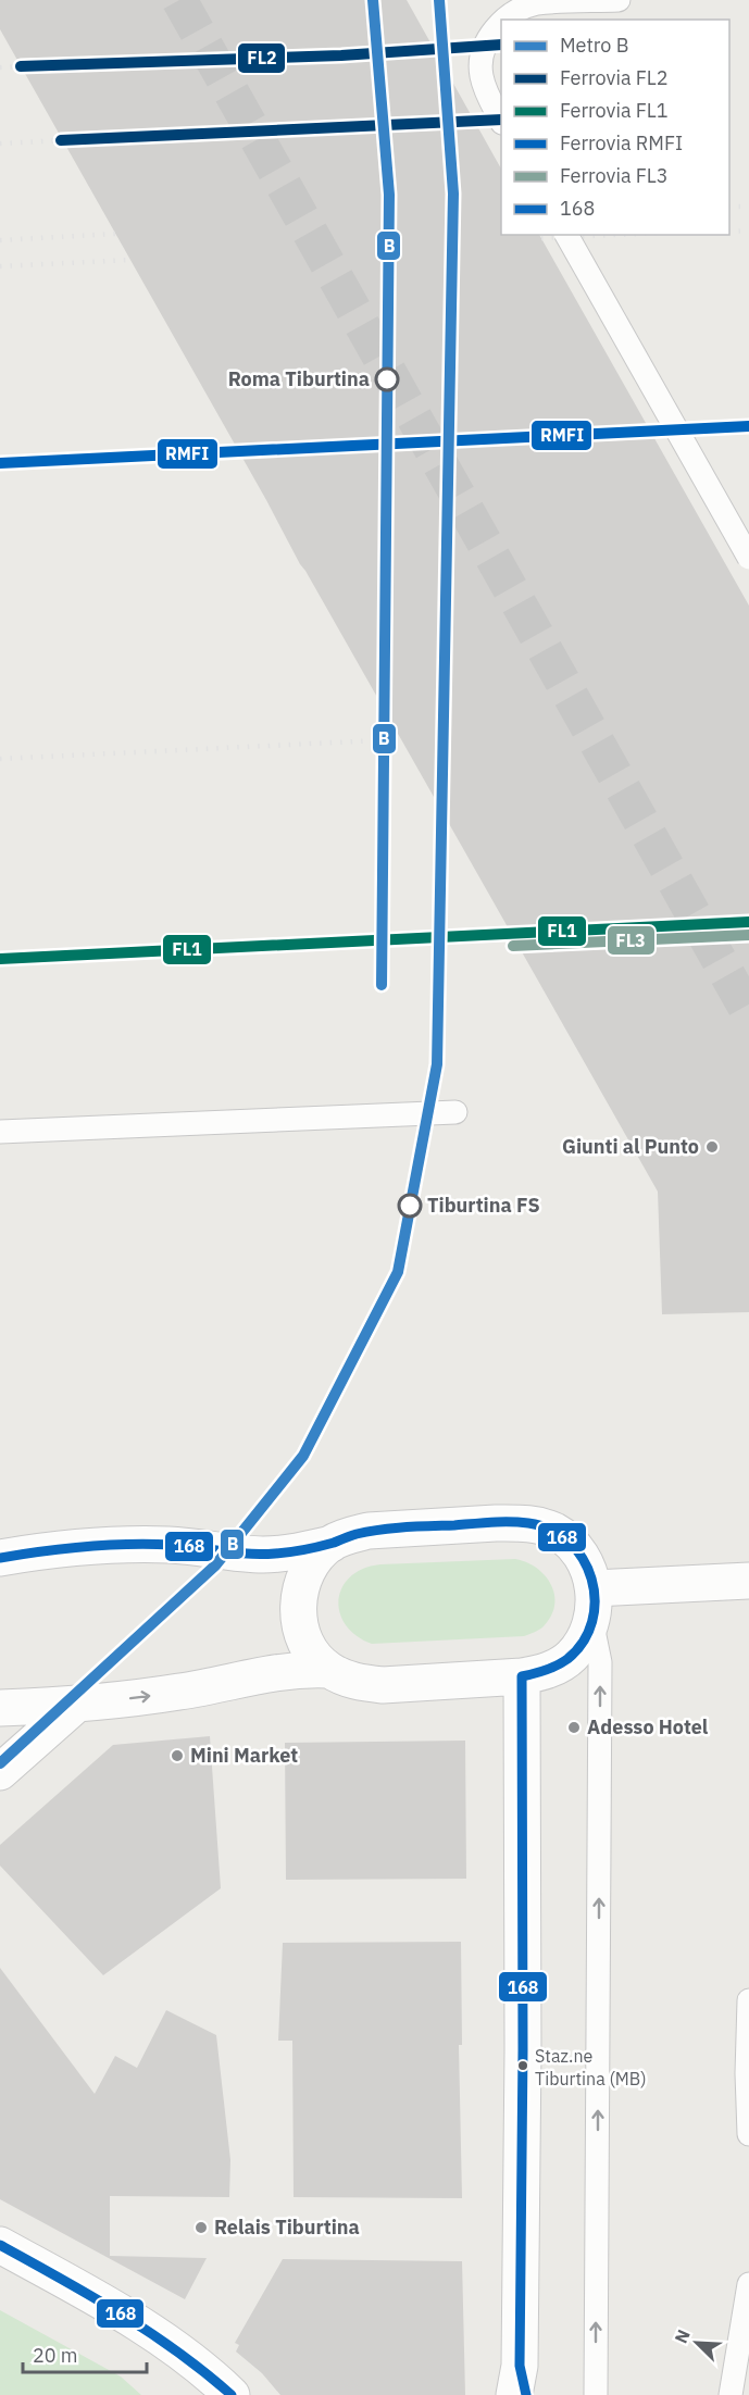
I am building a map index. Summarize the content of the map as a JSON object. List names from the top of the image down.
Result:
{
  "places": [
    "Roma Tiburtina",
    "Giunti al Punto",
    "Tiburtina FS",
    "Adesso Hotel",
    "Mini Market",
    "Staz.ne Tiburtina (MB)",
    "Relais Tiburtina"
  ],
  "lines": [
    "metro line B",
    "rail line FL2",
    "rail line RMFI",
    "rail line FL1",
    "rail line FL3",
    "transit line 168"
  ],
  "legend": [
    "Metro B",
    "Ferrovia FL2",
    "Ferrovia FL1",
    "Ferrovia RMFI",
    "Ferrovia FL3",
    "168"
  ],
  "scale_bar": "20 m",
  "north": "top left"
}
